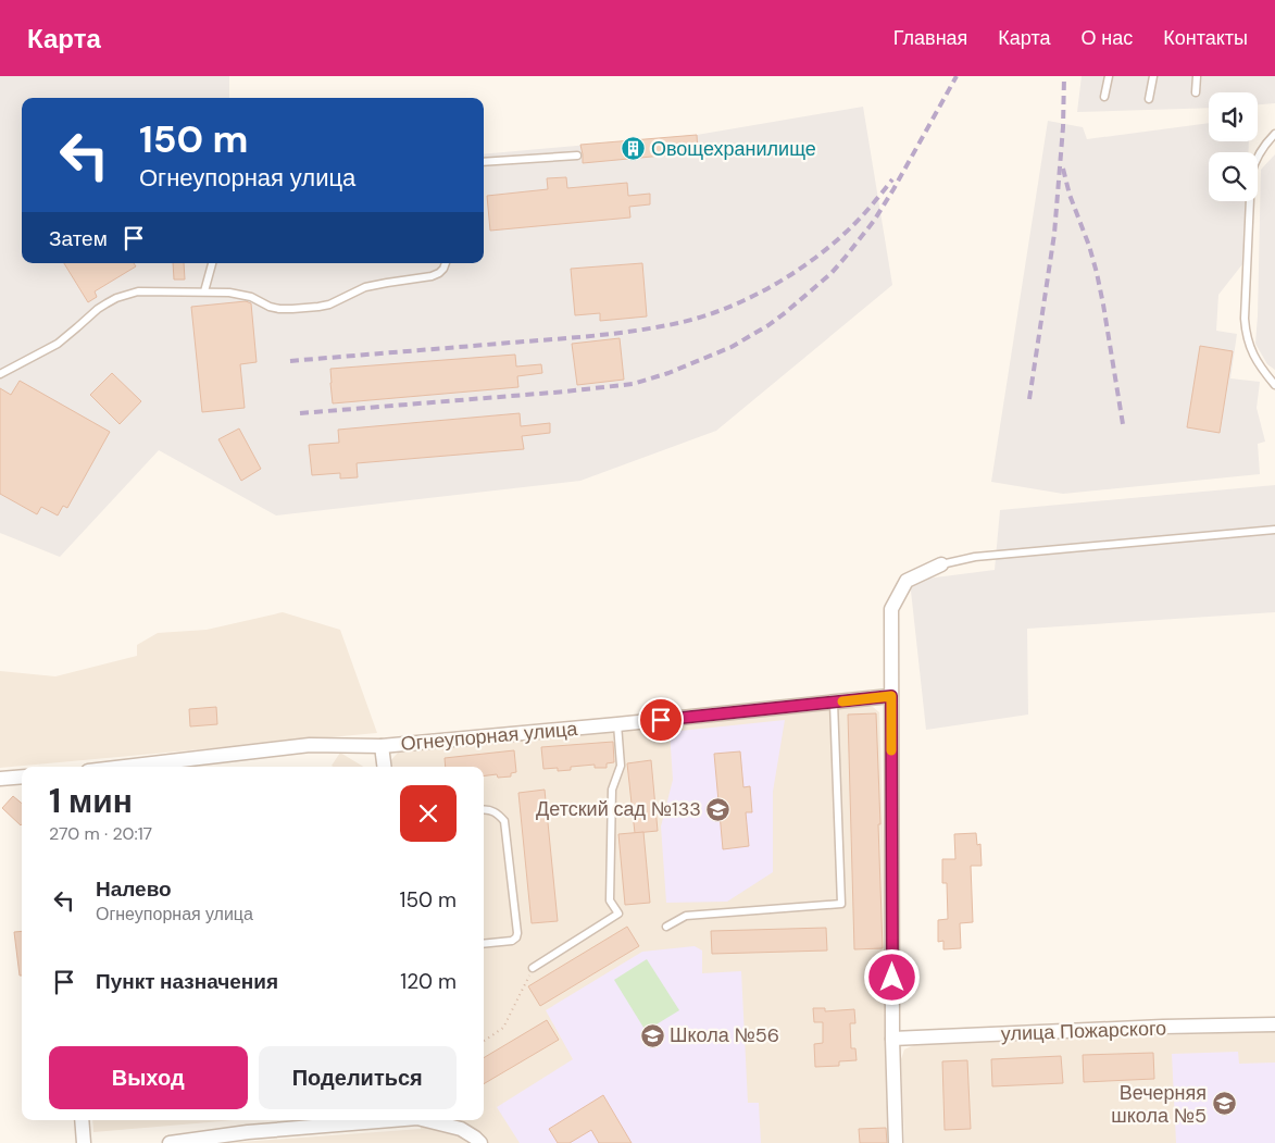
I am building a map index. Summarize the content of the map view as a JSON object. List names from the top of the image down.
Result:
{
  "streets": {
    "street": ["Огнеупорная улица", "улица Пожарского"]
  },
  "places": {
    "building": ["Овощехранилище"],
    "school or university": ["Детский сад №133", "Школа №56", "Вечерняя школа №5"]
  },
  "page": {
    "header": "Карта",
    "nav": [
      "Главная",
      "Карта",
      "О нас",
      "Контакты"
    ],
    "turn": ["150 m", "Огнеупорная улица"],
    "then": "Затем",
    "heading": ["1 мин", "270 m · 20:17"],
    "list": [
      {
        "name": "Налево",
        "note": "Огнеупорная улица",
        "value": "150 m"
      },
      {
        "name": "Пункт назначения",
        "value": "120 m"
      }
    ],
    "buttons": ["Выход", "Поделиться"]
  }
}
